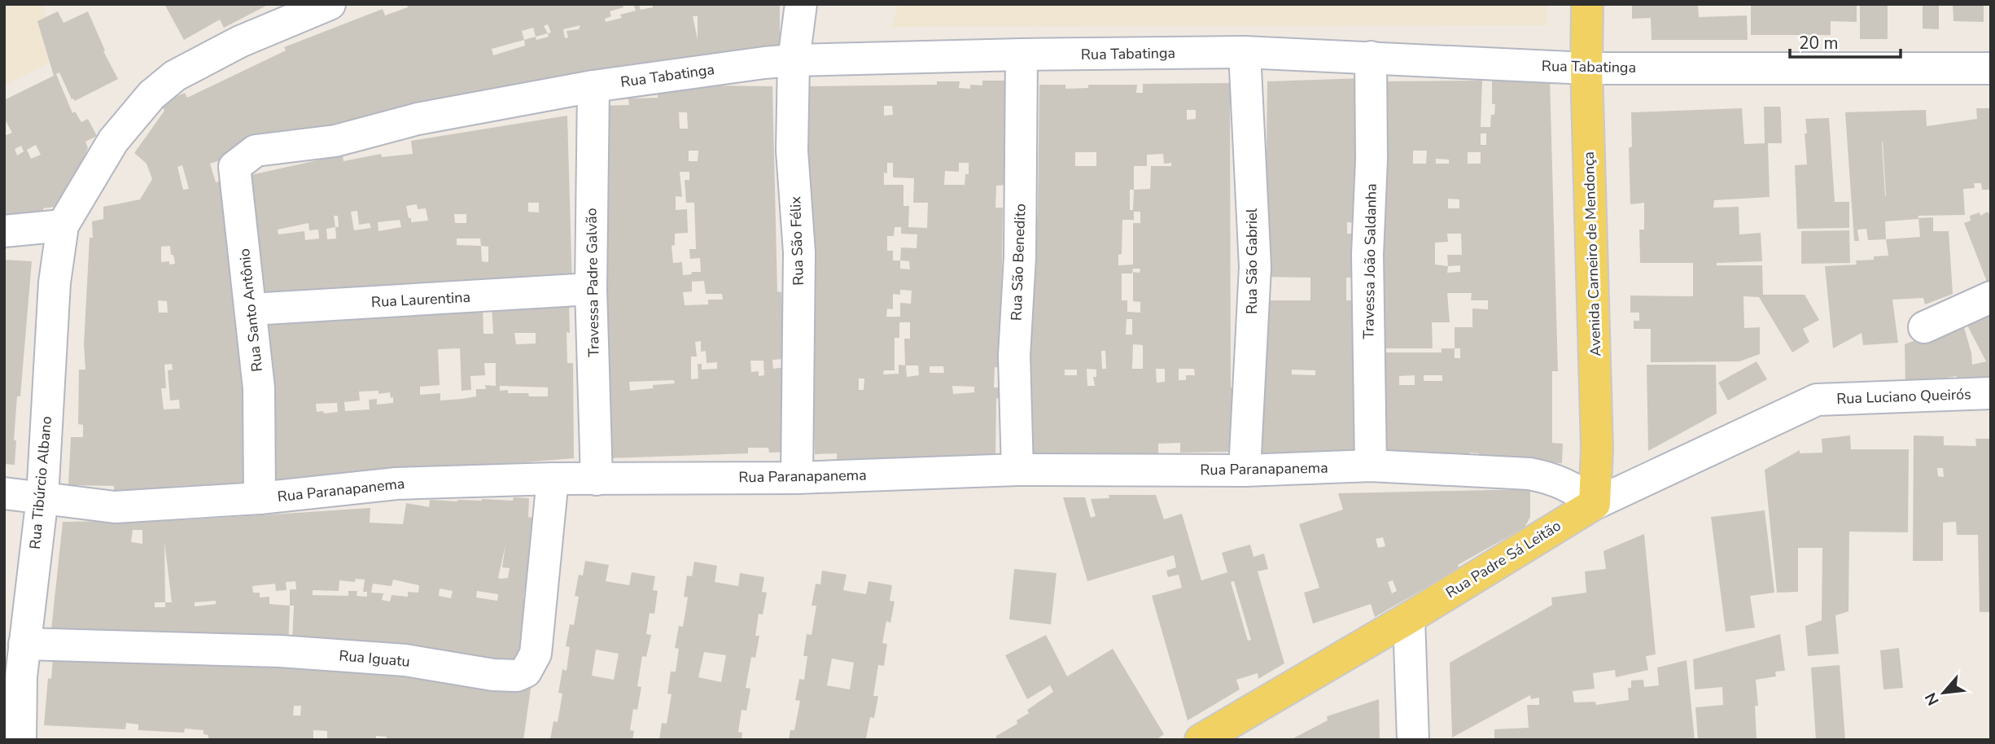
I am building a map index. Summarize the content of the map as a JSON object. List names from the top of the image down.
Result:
{
  "streets": {
    "main road": ["Avenida Carneiro de Mendonça", "Rua Padre Sá Leitão"],
    "street": [
      "Rua Tabatinga",
      "Rua São Félix",
      "Rua São Gabriel",
      "Travessa João Saldanha",
      "Rua São Benedito",
      "Travessa Padre Galvão",
      "Rua Laurentina",
      "Rua Santo Antônio",
      "Rua Luciano Queirós",
      "Rua Paranapanema",
      "Rua Tibúrcio Albano",
      "Rua Iguatu"
    ]
  },
  "crossings": [
    ["Rua Tabatinga", "Rua São Félix"],
    ["Rua Tabatinga", "Avenida Carneiro de Mendonça"],
    ["Rua Tabatinga", "Rua São Gabriel"],
    ["Rua Tabatinga", "Travessa João Saldanha"],
    ["Rua Tabatinga", "Rua São Benedito"],
    ["Rua Tabatinga", "Travessa Padre Galvão"],
    ["Rua Tabatinga", "Rua Santo Antônio"],
    ["Rua São Félix", "Rua Paranapanema"],
    ["Avenida Carneiro de Mendonça", "Rua Paranapanema"],
    ["Avenida Carneiro de Mendonça", "Rua Padre Sá Leitão"],
    ["Rua São Gabriel", "Rua Paranapanema"],
    ["Travessa João Saldanha", "Rua Paranapanema"],
    ["Rua São Benedito", "Rua Paranapanema"],
    ["Travessa Padre Galvão", "Rua Laurentina"],
    ["Travessa Padre Galvão", "Rua Paranapanema"],
    ["Rua Laurentina", "Rua Santo Antônio"],
    ["Rua Santo Antônio", "Rua Paranapanema"],
    ["Rua Luciano Queirós", "Rua Padre Sá Leitão"],
    ["Rua Paranapanema", "Rua Tibúrcio Albano"],
    ["Rua Paranapanema", "Rua Padre Sá Leitão"],
    ["Rua Paranapanema", "Rua Iguatu"],
    ["Rua Tibúrcio Albano", "Rua Iguatu"]
  ],
  "scale_bar": "20 m",
  "north": "bottom left"
}
